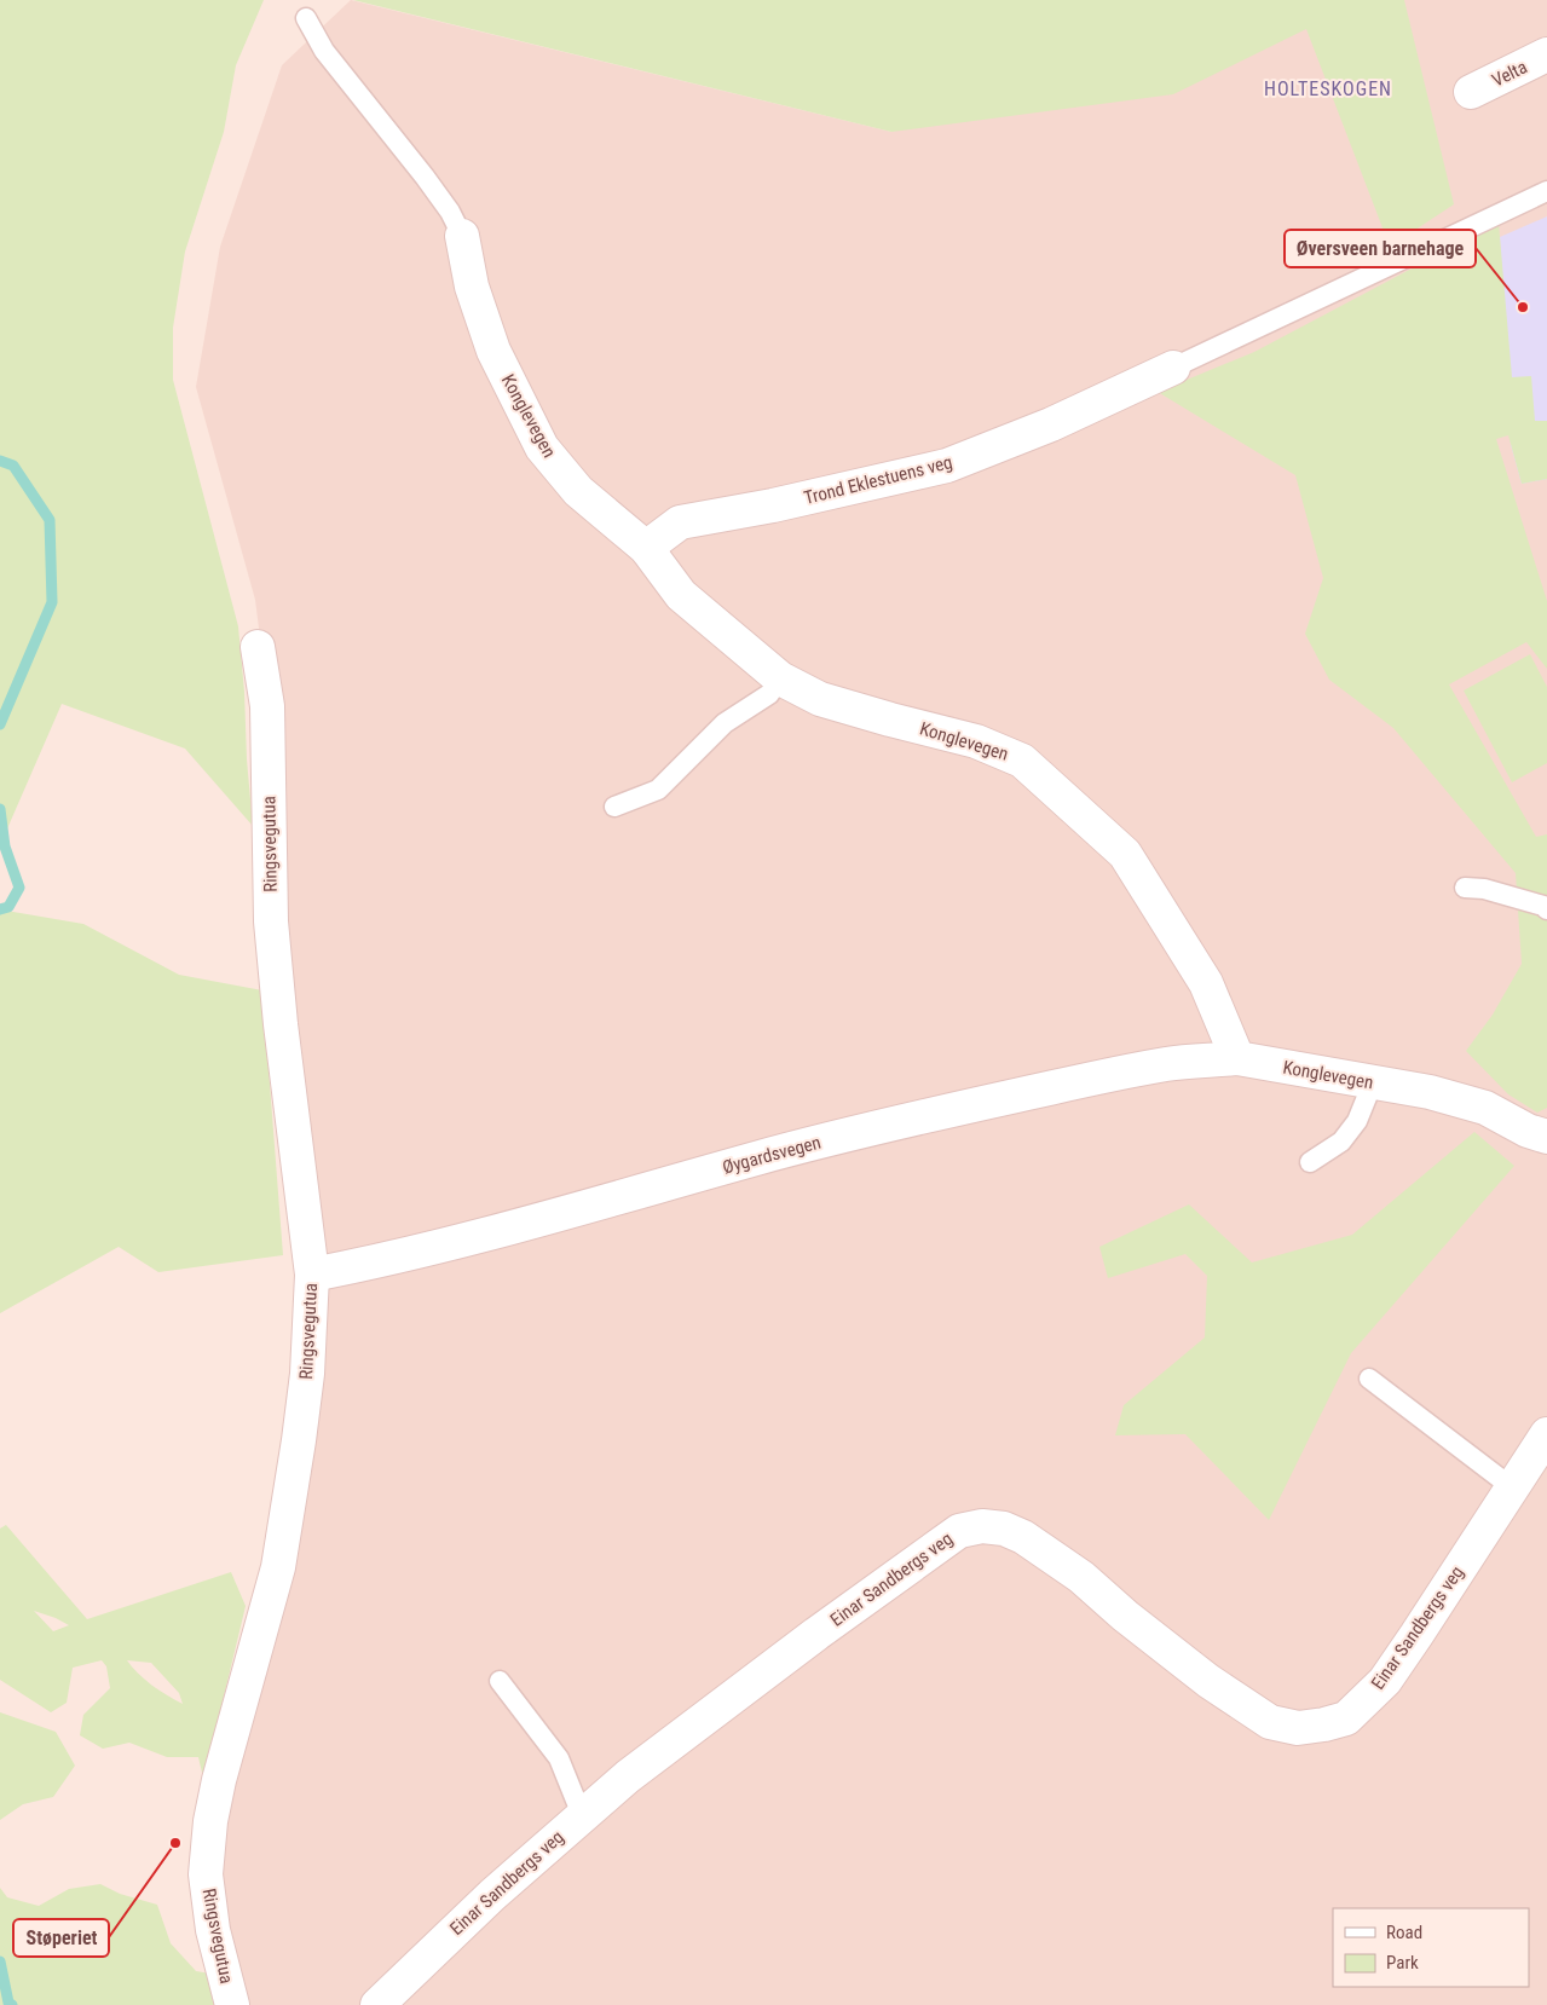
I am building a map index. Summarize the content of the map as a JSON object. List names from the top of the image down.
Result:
{
  "streets": {
    "street": [
      "Velta",
      "Konglevegen",
      "Trond Eklestuens veg",
      "Ringsvegutua",
      "Øygardsvegen",
      "Einar Sandbergs veg"
    ]
  },
  "crossings": [
    ["Konglevegen", "Trond Eklestuens veg"],
    ["Konglevegen", "Øygardsvegen"],
    ["Ringsvegutua", "Øygardsvegen"]
  ],
  "districts": ["HOLTESKOGEN"],
  "places": ["Øversveen barnehage", "Støperiet"],
  "legend": ["Road", "Park"]
}
